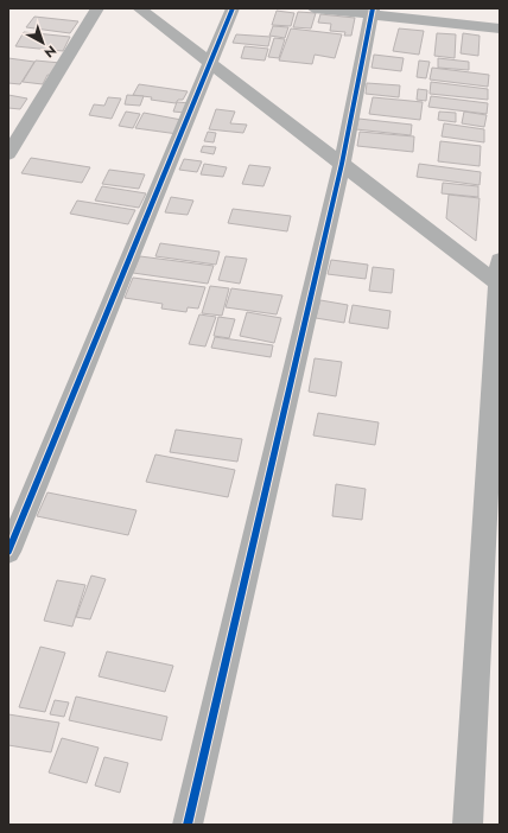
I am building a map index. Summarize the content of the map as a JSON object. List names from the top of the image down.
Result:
{
  "north": "bottom right"
}
